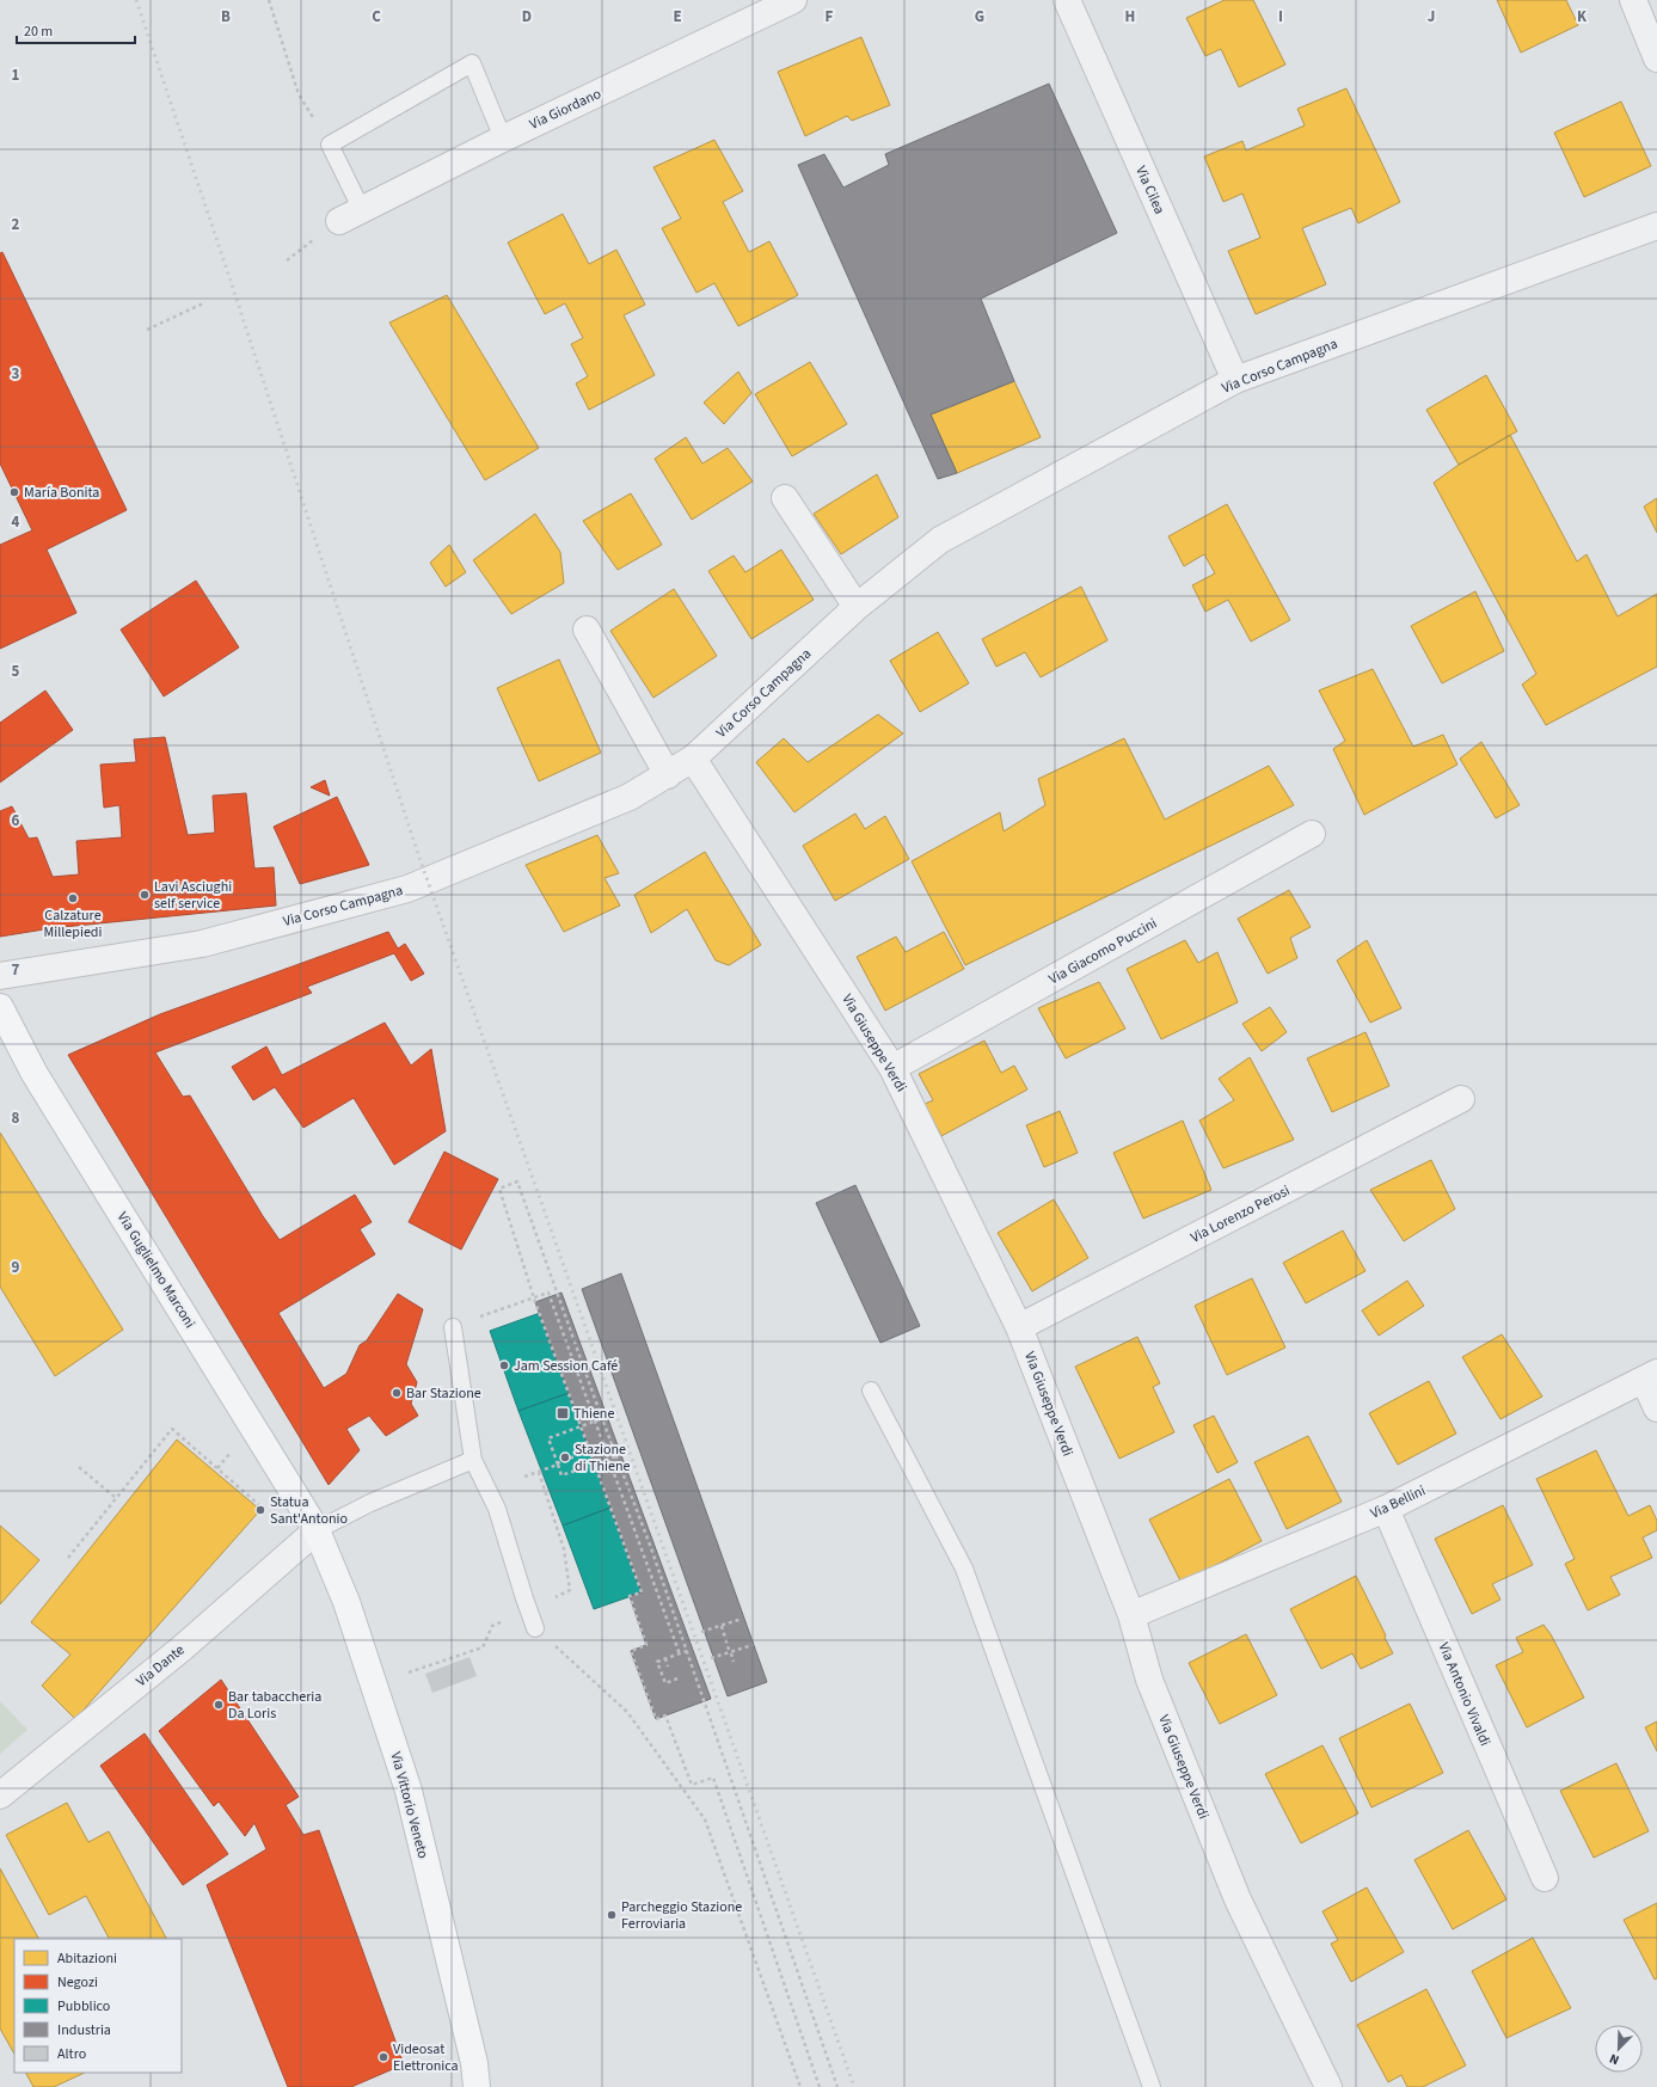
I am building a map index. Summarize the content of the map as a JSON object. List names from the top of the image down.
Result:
{
  "streets": {
    "main road": ["Via Guglielmo Marconi", "Via Vittorio Veneto"],
    "street": [
      "Via Giordano",
      "Via Cilea",
      "Via Corso Campagna",
      "Via Giacomo Puccini",
      "Via Giuseppe Verdi",
      "Via Lorenzo Perosi",
      "Via Bellini",
      "Via Dante",
      "Via Antonio Vivaldi"
    ]
  },
  "crossings": [
    ["Via Cilea", "Via Corso Campagna"],
    ["Via Corso Campagna", "Via Giuseppe Verdi"],
    ["Via Giacomo Puccini", "Via Giuseppe Verdi"],
    ["Via Giuseppe Verdi", "Via Lorenzo Perosi"],
    ["Via Giuseppe Verdi", "Via Bellini"],
    ["Via Guglielmo Marconi", "Via Dante"],
    ["Via Guglielmo Marconi", "Via Vittorio Veneto"],
    ["Via Bellini", "Via Antonio Vivaldi"],
    ["Via Dante", "Via Vittorio Veneto"]
  ],
  "places": {
    "other": [
      "María Bonita",
      "Lavi Asciughi self service",
      "Calzature Millepiedi",
      "Jam Session Café",
      "Bar Stazione",
      "Stazione di Thiene",
      "Statua Sant'Antonio",
      "Bar tabaccheria Da Loris",
      "Parcheggio Stazione Ferroviaria",
      "Videosat Elettronica"
    ],
    "transit": ["Thiene"]
  },
  "legend": [
    "Abitazioni",
    "Negozi",
    "Pubblico",
    "Industria",
    "Altro"
  ],
  "scale_bar": "20 m",
  "north": "bottom left",
  "grid": {
    "columns": [
      "B",
      "C",
      "D",
      "E",
      "F",
      "G",
      "H",
      "I",
      "J",
      "K"
    ],
    "rows": [
      "1",
      "2",
      "3",
      "4",
      "5",
      "6",
      "7",
      "8",
      "9"
    ]
  }
}
